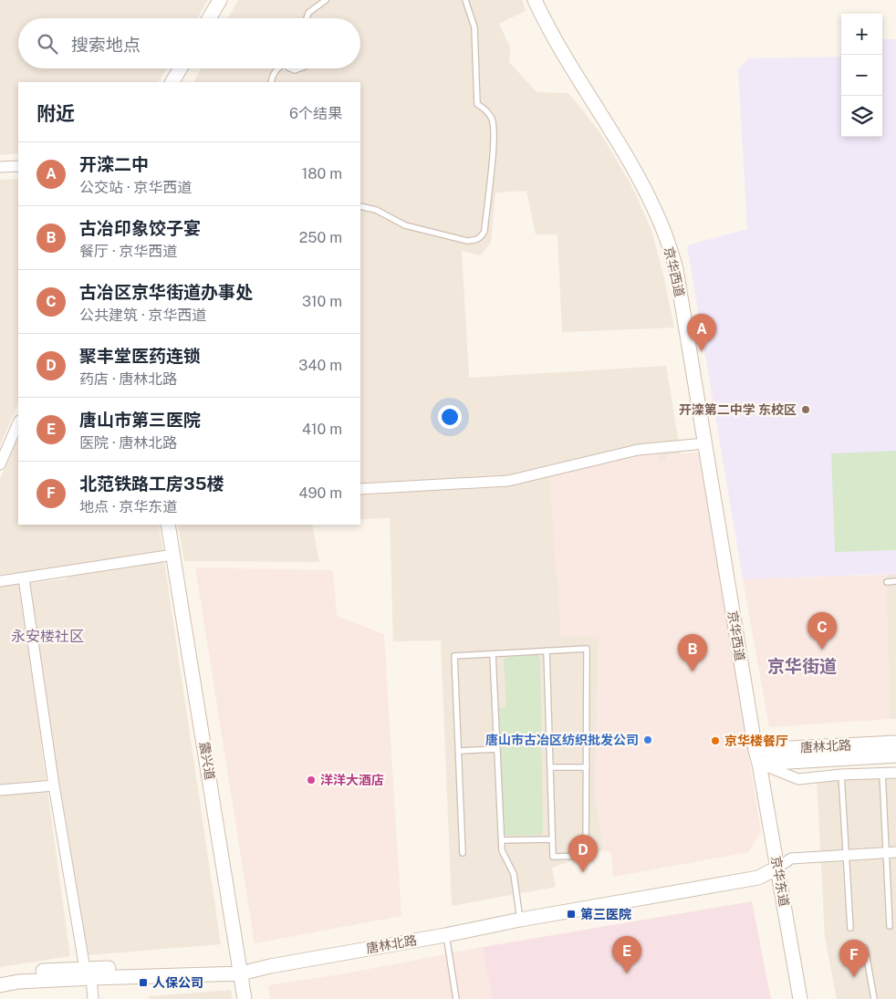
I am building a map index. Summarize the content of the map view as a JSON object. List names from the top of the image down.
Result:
{
  "streets": {
    "main road": [
      "京华西道",
      "唐林北路",
      "震兴道",
      "京华东道"
    ]
  },
  "crossings": [
    ["京华西道", "唐林北路"],
    ["京华西道", "京华东道"],
    ["唐林北路", "震兴道"],
    ["唐林北路", "京华东道"]
  ],
  "districts": ["永安楼社区", "京华街道"],
  "places": {
    "other": [
      "开滦第二中学 东校区",
      "唐山市古冶区纺织批发公司",
      "京华楼餐厅",
      "洋洋大酒店"
    ],
    "transit": ["第三医院", "人保公司"]
  },
  "page": {
    "map_buttons": ["+", "−"],
    "search": "搜索地点",
    "heading": ["附近", "6个结果"],
    "list": [
      {
        "mark": "A",
        "name": "开滦二中",
        "note": "公交站 · 京华西道",
        "value": "180 m"
      },
      {
        "mark": "B",
        "name": "古冶印象饺子宴",
        "note": "餐厅 · 京华西道",
        "value": "250 m"
      },
      {
        "mark": "C",
        "name": "古冶区京华街道办事处",
        "note": "公共建筑 · 京华西道",
        "value": "310 m"
      },
      {
        "mark": "D",
        "name": "聚丰堂医药连锁",
        "note": "药店 · 唐林北路",
        "value": "340 m"
      },
      {
        "mark": "E",
        "name": "唐山市第三医院",
        "note": "医院 · 唐林北路",
        "value": "410 m"
      },
      {
        "mark": "F",
        "name": "北范铁路工房35楼",
        "note": "地点 · 京华东道",
        "value": "490 m"
      }
    ],
    "pins": [
      "A",
      "C",
      "B",
      "D",
      "E",
      "F"
    ]
  }
}
